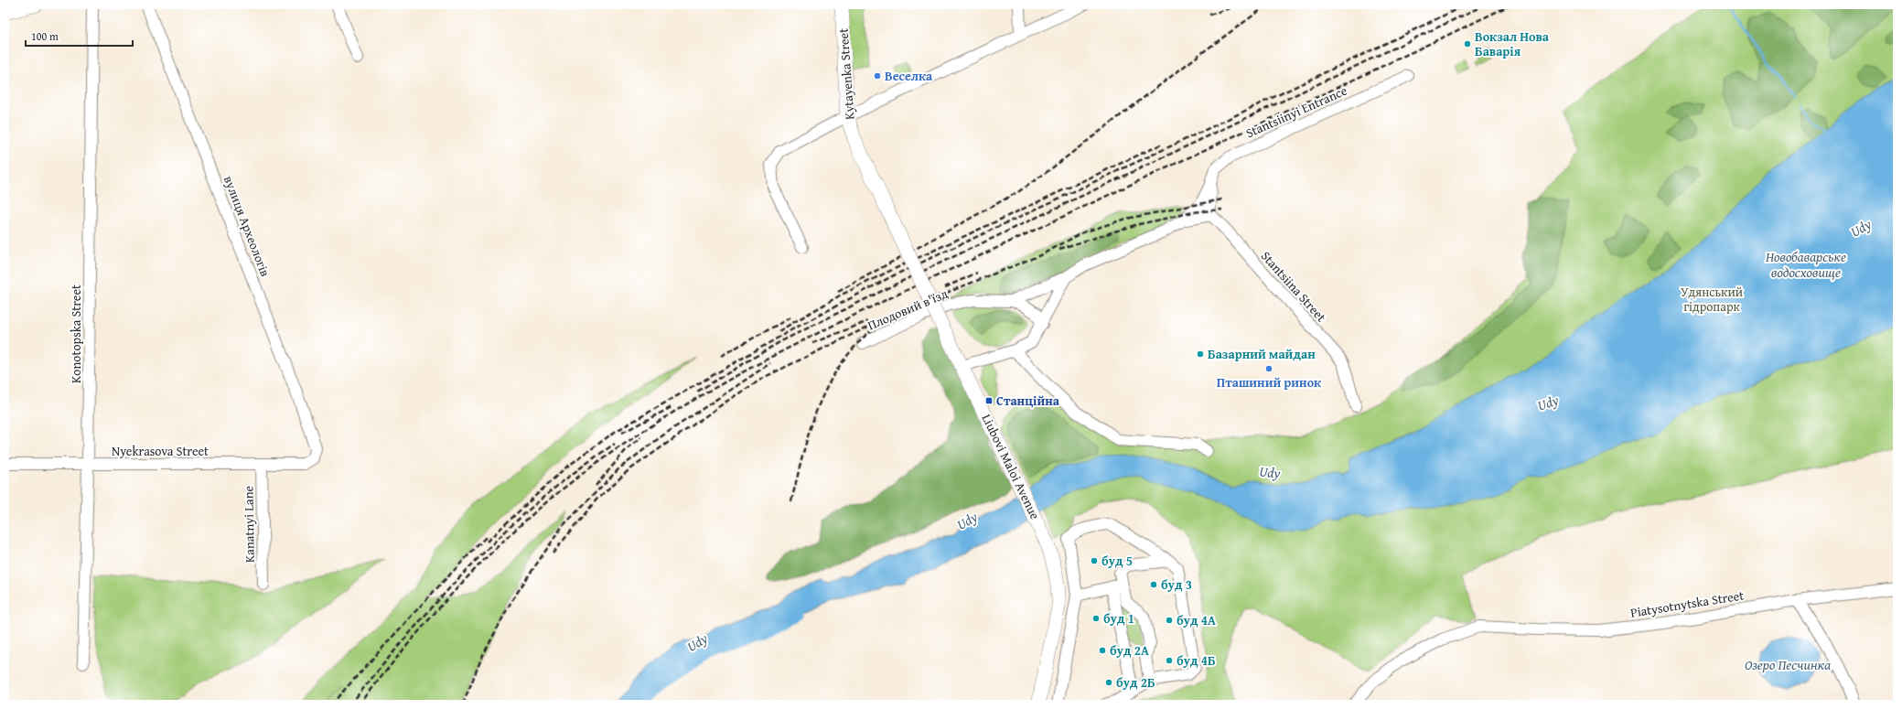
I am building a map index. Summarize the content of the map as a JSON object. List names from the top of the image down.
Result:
{
  "streets": {
    "main road": ["Kytayenka Street", "Liubovi Maloi Avenue"],
    "street": [
      "Stantsiinyi Entrance",
      "вулиця Археологів",
      "Stantsiina Street",
      "Плодовий в'їзд",
      "Konotopska Street",
      "Nyekrasova Street",
      "Kanatnyi Lane",
      "Piatysotnytska Street"
    ]
  },
  "crossings": [
    ["Kytayenka Street", "Liubovi Maloi Avenue"],
    ["вулиця Археологів", "Nyekrasova Street"],
    ["Konotopska Street", "Nyekrasova Street"],
    ["Nyekrasova Street", "Kanatnyi Lane"]
  ],
  "water": ["Udy", "Новобаварське водосховище", "Озеро Песчинка"],
  "parks": ["Удянський гідропарк"],
  "places": {
    "other": [
      "Вокзал Нова Баварія",
      "Веселка",
      "Базарний майдан",
      "Пташиний ринок",
      "буд 5",
      "буд 3",
      "буд 1",
      "буд 4А",
      "буд 2А",
      "буд 4Б",
      "буд 2Б"
    ],
    "transit": ["Станційна"]
  },
  "scale_bar": "100 m"
}
